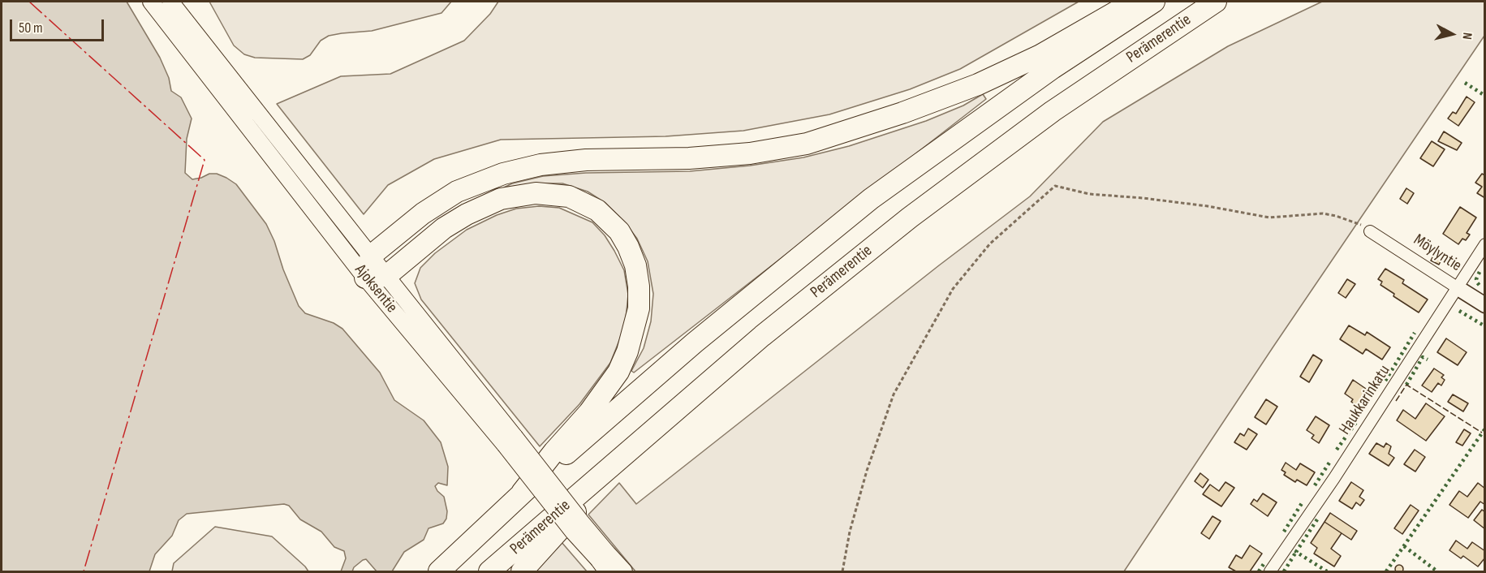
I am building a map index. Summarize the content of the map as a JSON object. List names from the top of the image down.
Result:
{
  "streets": {
    "highway": ["Perämerentie"],
    "main road": ["Ajoksentie"],
    "street": ["Möylyntie", "Haukkarinkatu"]
  },
  "crossings": [
    ["Möylyntie", "Haukkarinkatu"]
  ],
  "scale_bar": "50 m",
  "north": "right"
}
